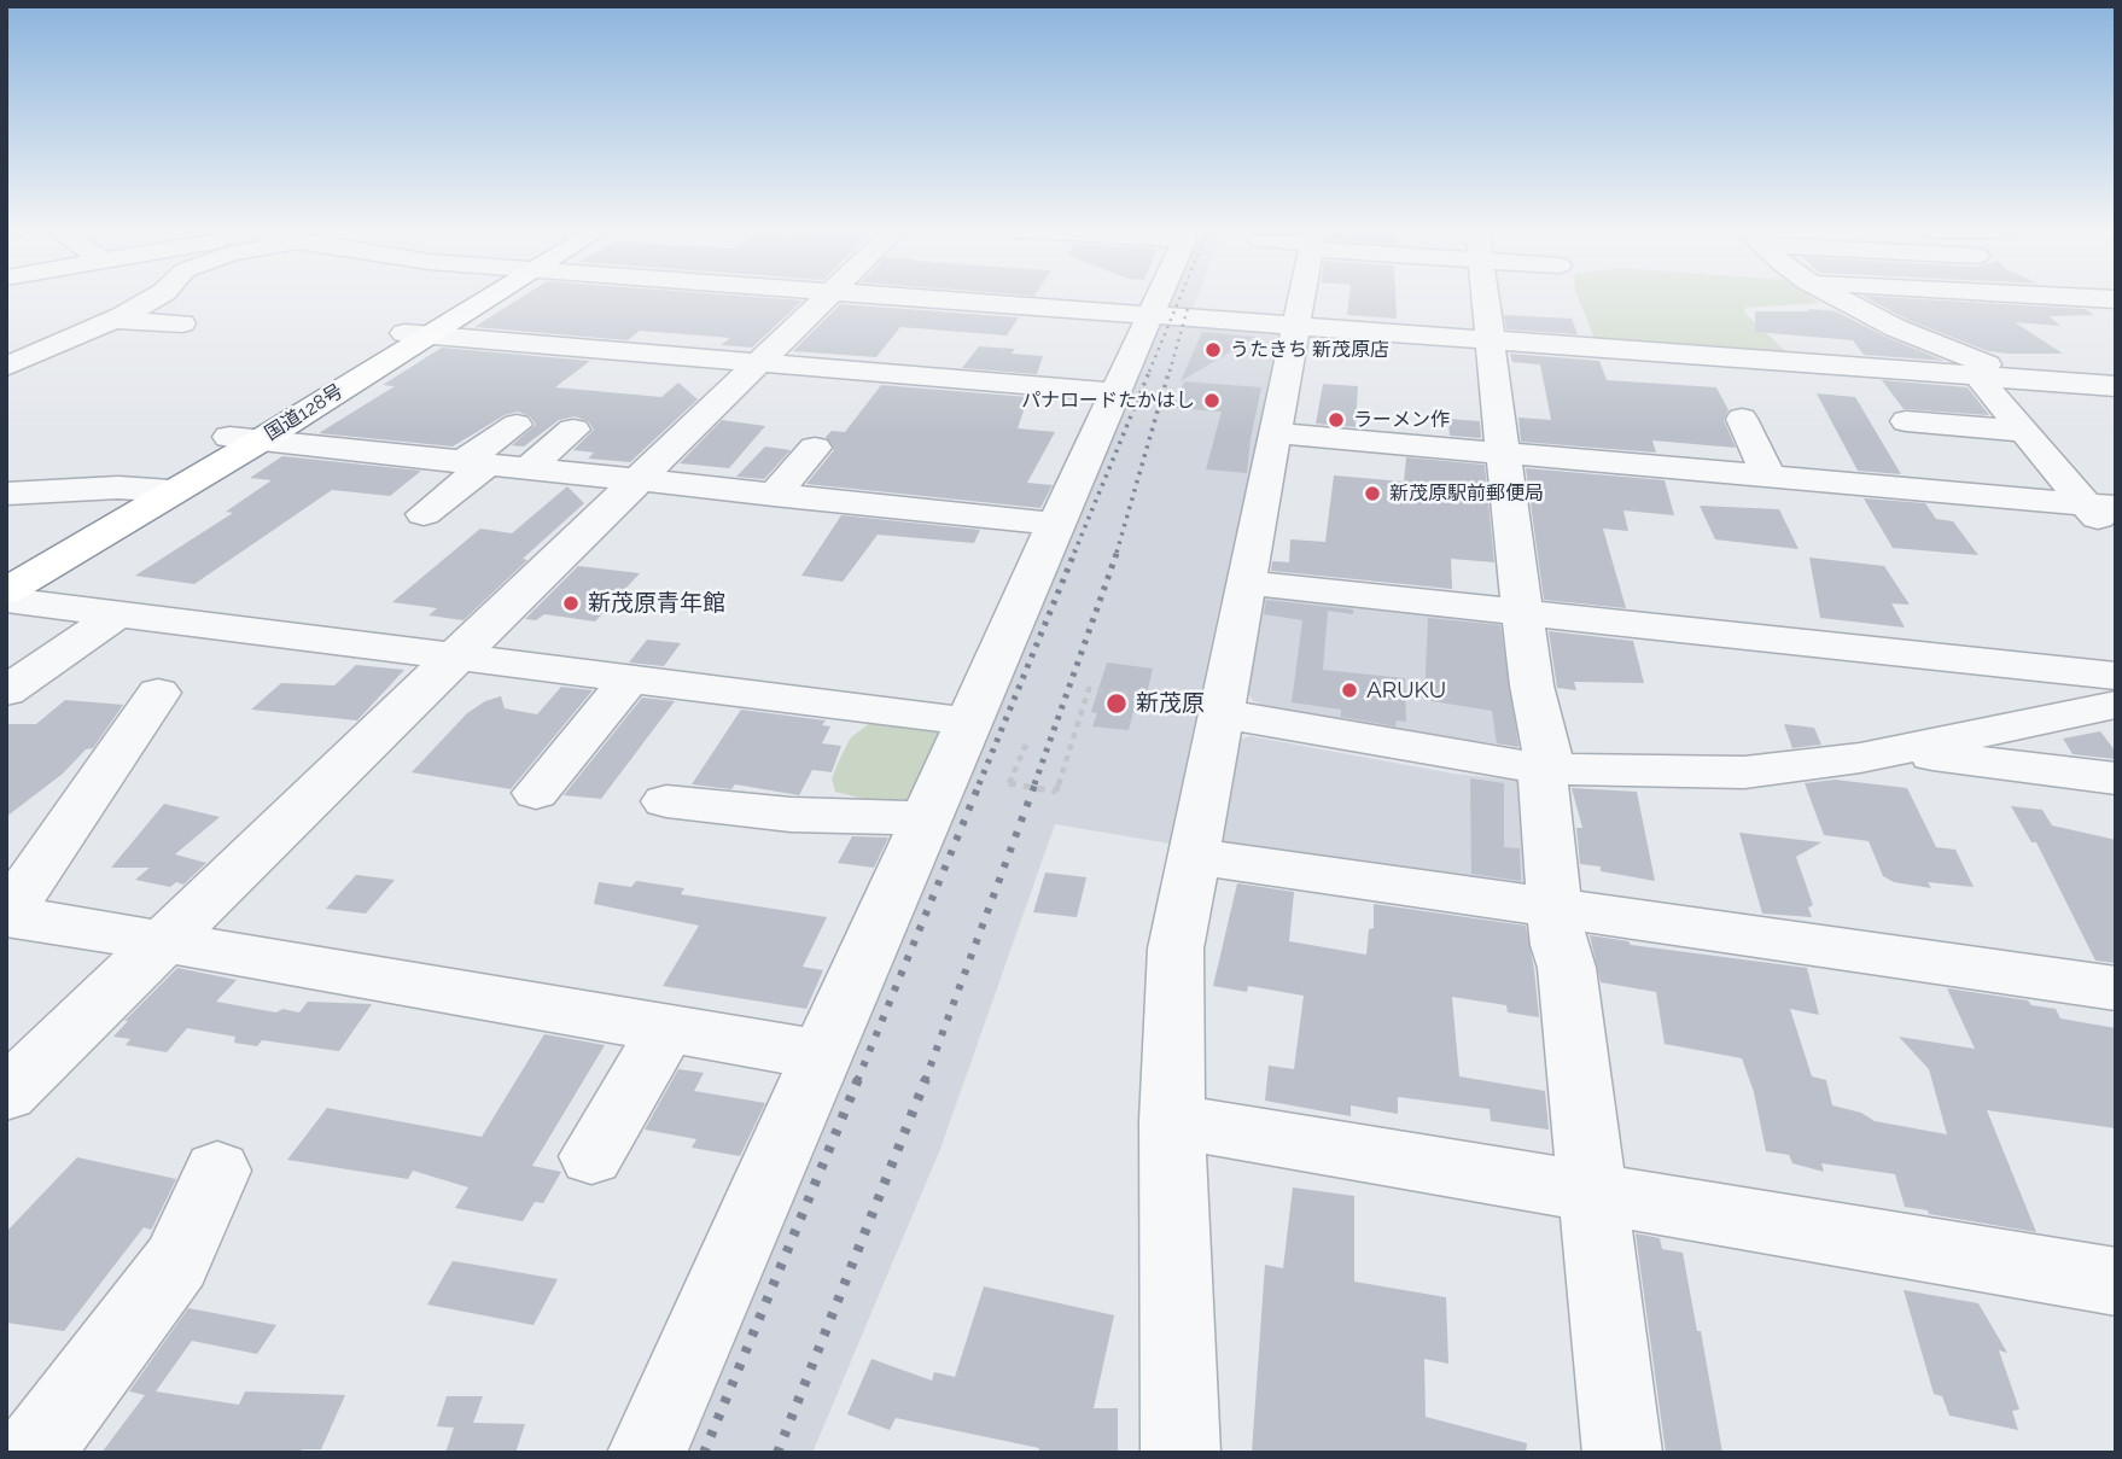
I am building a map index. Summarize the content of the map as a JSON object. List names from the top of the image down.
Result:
{
  "streets": {
    "highway": ["国道128号"]
  },
  "places": [
    "うたきち 新茂原店",
    "パナロードたかはし",
    "ラーメン作",
    "新茂原駅前郵便局",
    "新茂原青年館",
    "ARUKU",
    "新茂原"
  ]
}
